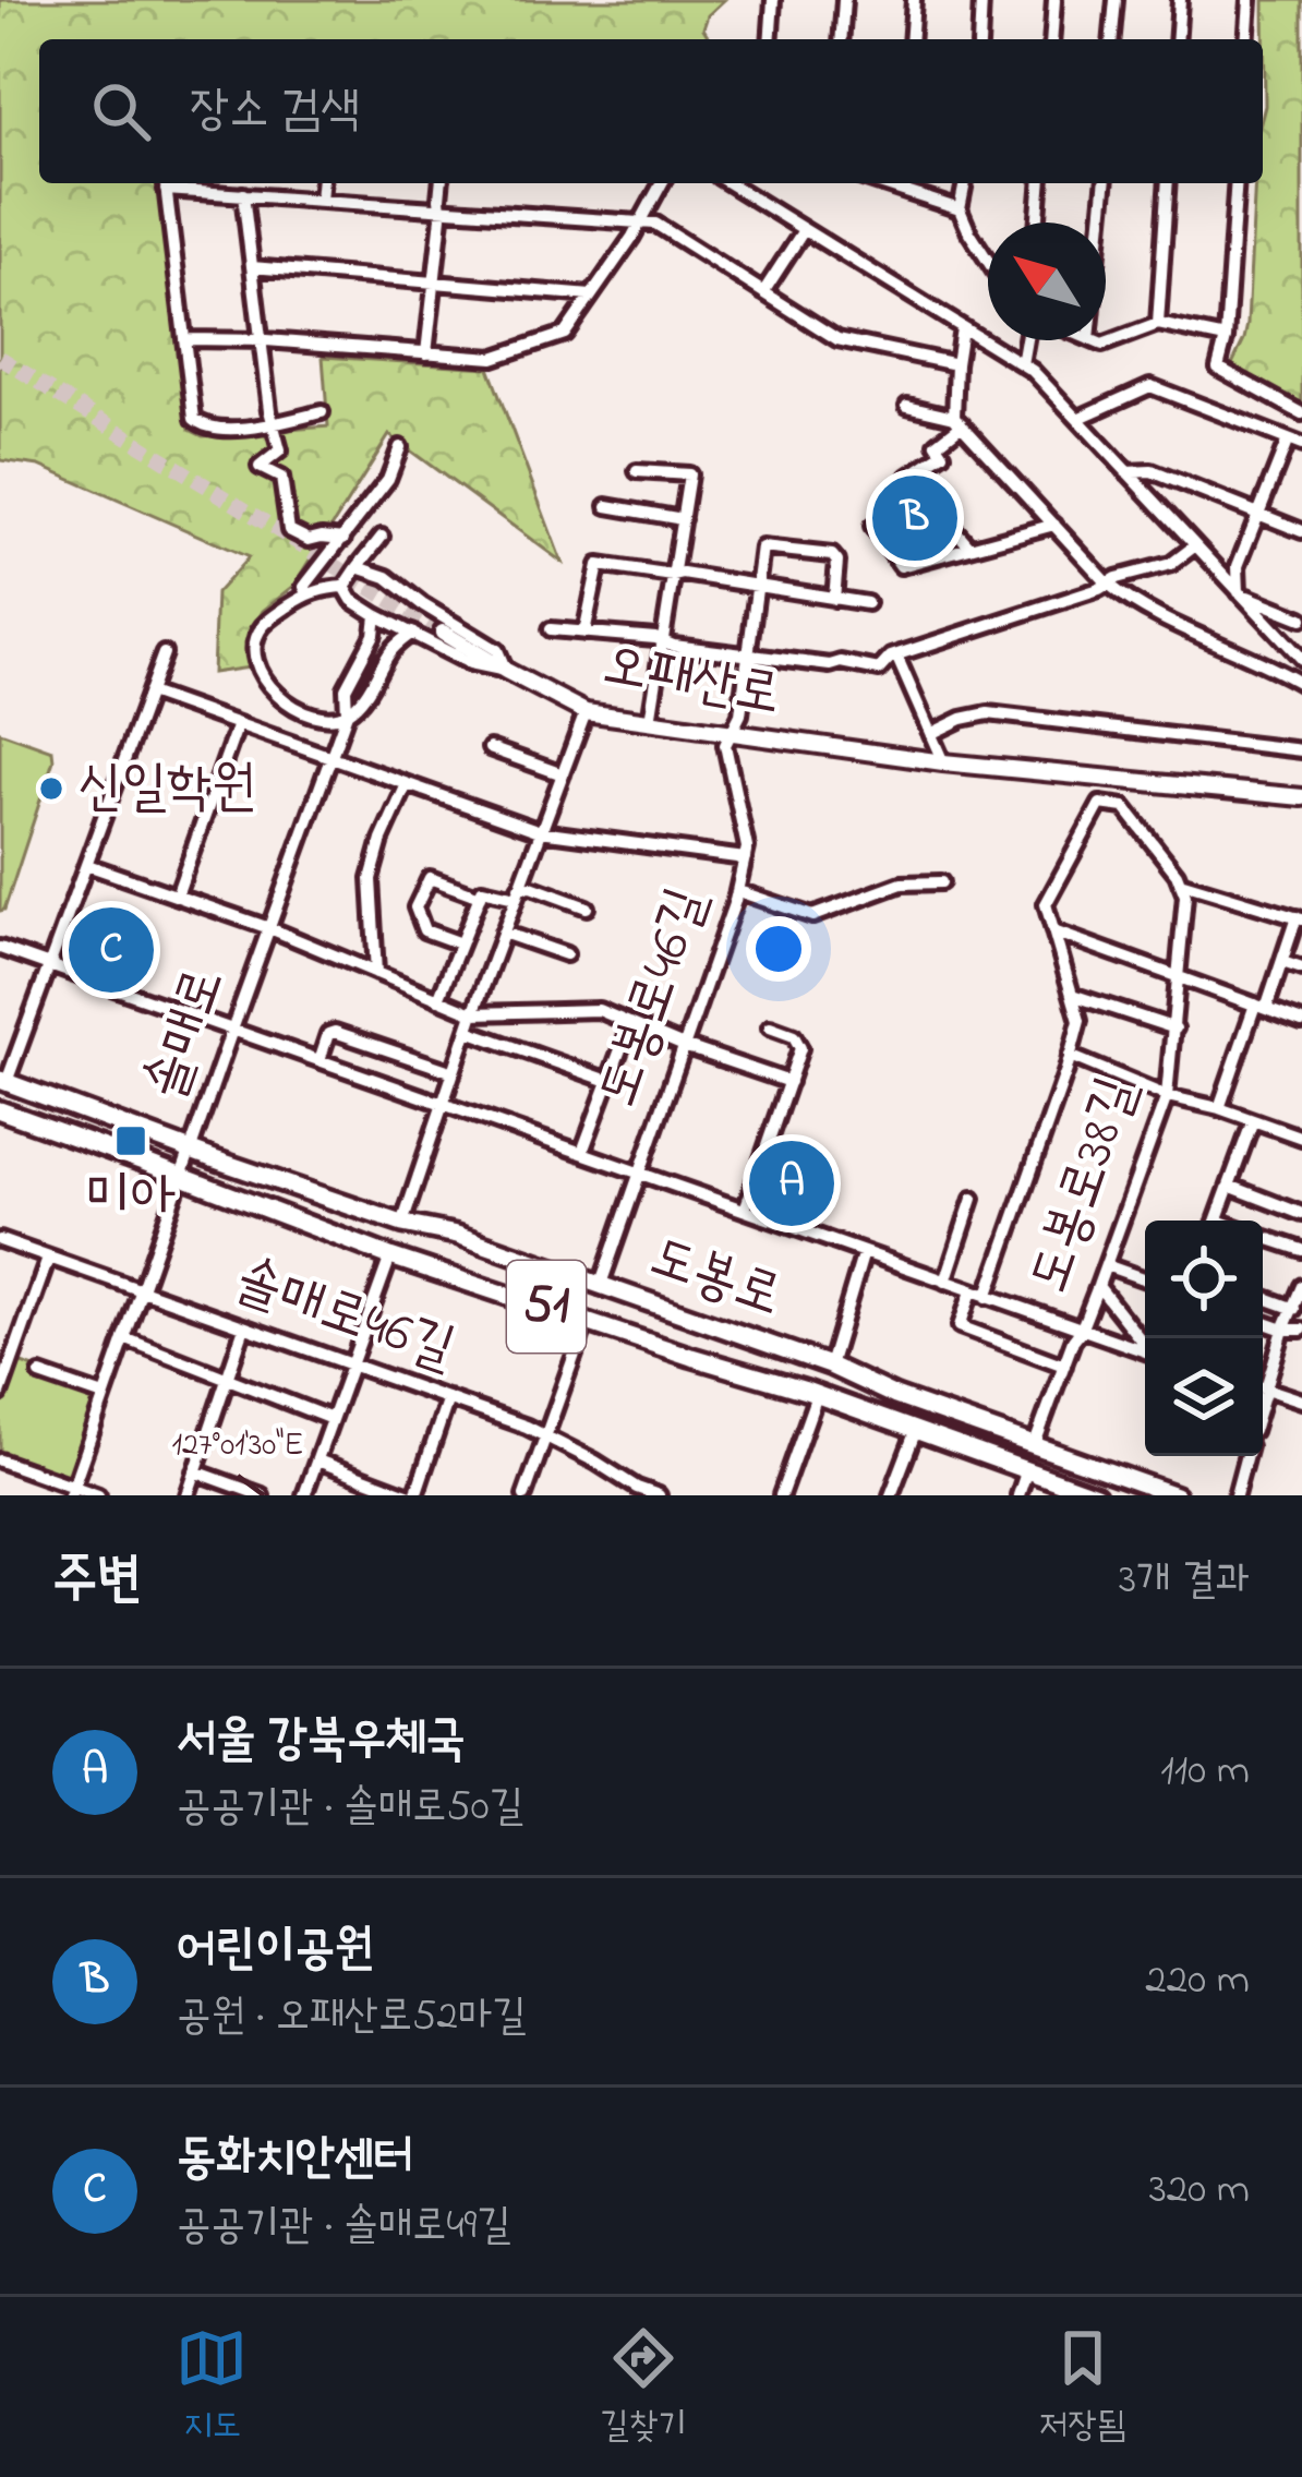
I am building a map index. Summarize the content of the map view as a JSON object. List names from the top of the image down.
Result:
{
  "streets": {
    "main road": ["도봉로", "51"],
    "street": [
      "오패산로",
      "도봉로46길",
      "솔매로",
      "도봉로38길",
      "솔매로46길"
    ]
  },
  "crossings": [
    ["오패산로", "도봉로46길"],
    ["도봉로46길", "도봉로"],
    ["솔매로", "도봉로"],
    ["솔매로", "솔매로46길"],
    ["도봉로38길", "도봉로"]
  ],
  "places": {
    "other": ["신일학원"],
    "transit": ["미아"]
  },
  "north": "top left",
  "page": {
    "search": "장소 검색",
    "pins": ["B", "C", "A"],
    "heading": ["주변", "3개 결과"],
    "list": [
      {
        "mark": "A",
        "name": "서울 강북우체국",
        "note": "공공기관 · 솔매로50길",
        "value": "110 m"
      },
      {
        "mark": "B",
        "name": "어린이공원",
        "note": "공원 · 오패산로52마길",
        "value": "220 m"
      },
      {
        "mark": "C",
        "name": "동화치안센터",
        "note": "공공기관 · 솔매로49길",
        "value": "320 m"
      }
    ],
    "nav": ["지도", "길찾기", "저장됨"]
  },
  "coordinates": ["127°01'30\"E"]
}
